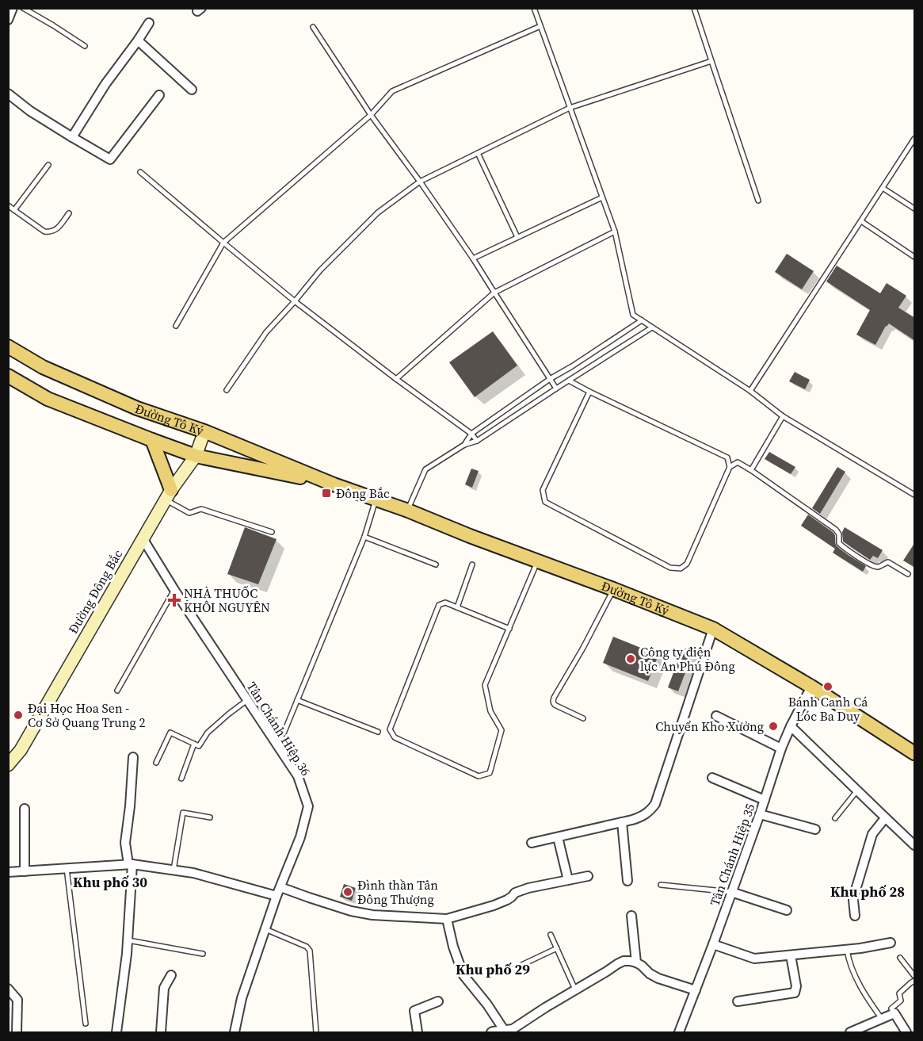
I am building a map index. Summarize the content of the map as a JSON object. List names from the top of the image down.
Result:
{
  "streets": {
    "main road": ["Đường Tô Ký"],
    "street": ["Đường Đông Bắc", "Tân Chánh Hiệp 36", "Tân Chánh Hiệp 35"]
  },
  "crossings": [
    ["Đường Tô Ký", "Đường Đông Bắc"],
    ["Đường Tô Ký", "Tân Chánh Hiệp 35"],
    ["Đường Đông Bắc", "Tân Chánh Hiệp 36"]
  ],
  "districts": ["Khu phố 30", "Khu phố 28", "Khu phố 29"],
  "places": {
    "transit": ["Đông Bắc"],
    "health": ["NHÀ THUỐC KHÔI NGUYÊN"],
    "other": [
      "Công ty điện lực An Phú Đông",
      "Bánh Canh Cá Lóc Ba Duy",
      "Đại Học Hoa Sen - Cơ Sở Quang Trung 2",
      "Chuyển Kho Xưởng",
      "Đình thần Tân Đông Thượng"
    ]
  }
}
